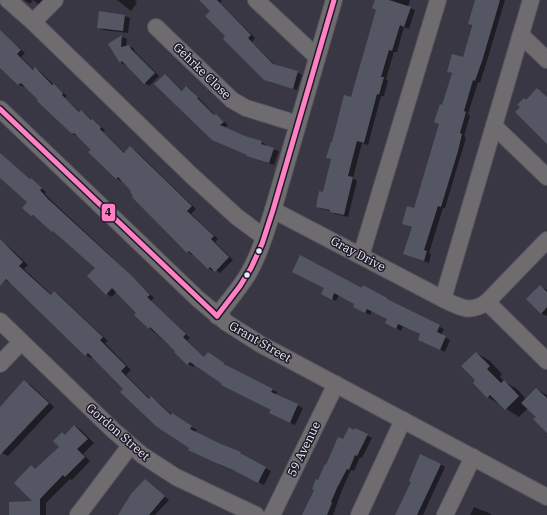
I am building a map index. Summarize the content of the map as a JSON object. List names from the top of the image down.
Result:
{
  "streets": {
    "street": [
      "Gehrke Close",
      "Gray Drive",
      "Grant Street",
      "Gordon Street",
      "59 Avenue"
    ]
  },
  "crossings": [
    ["Grant Street", "59 Avenue"]
  ],
  "lines": ["transit line 4"]
}
